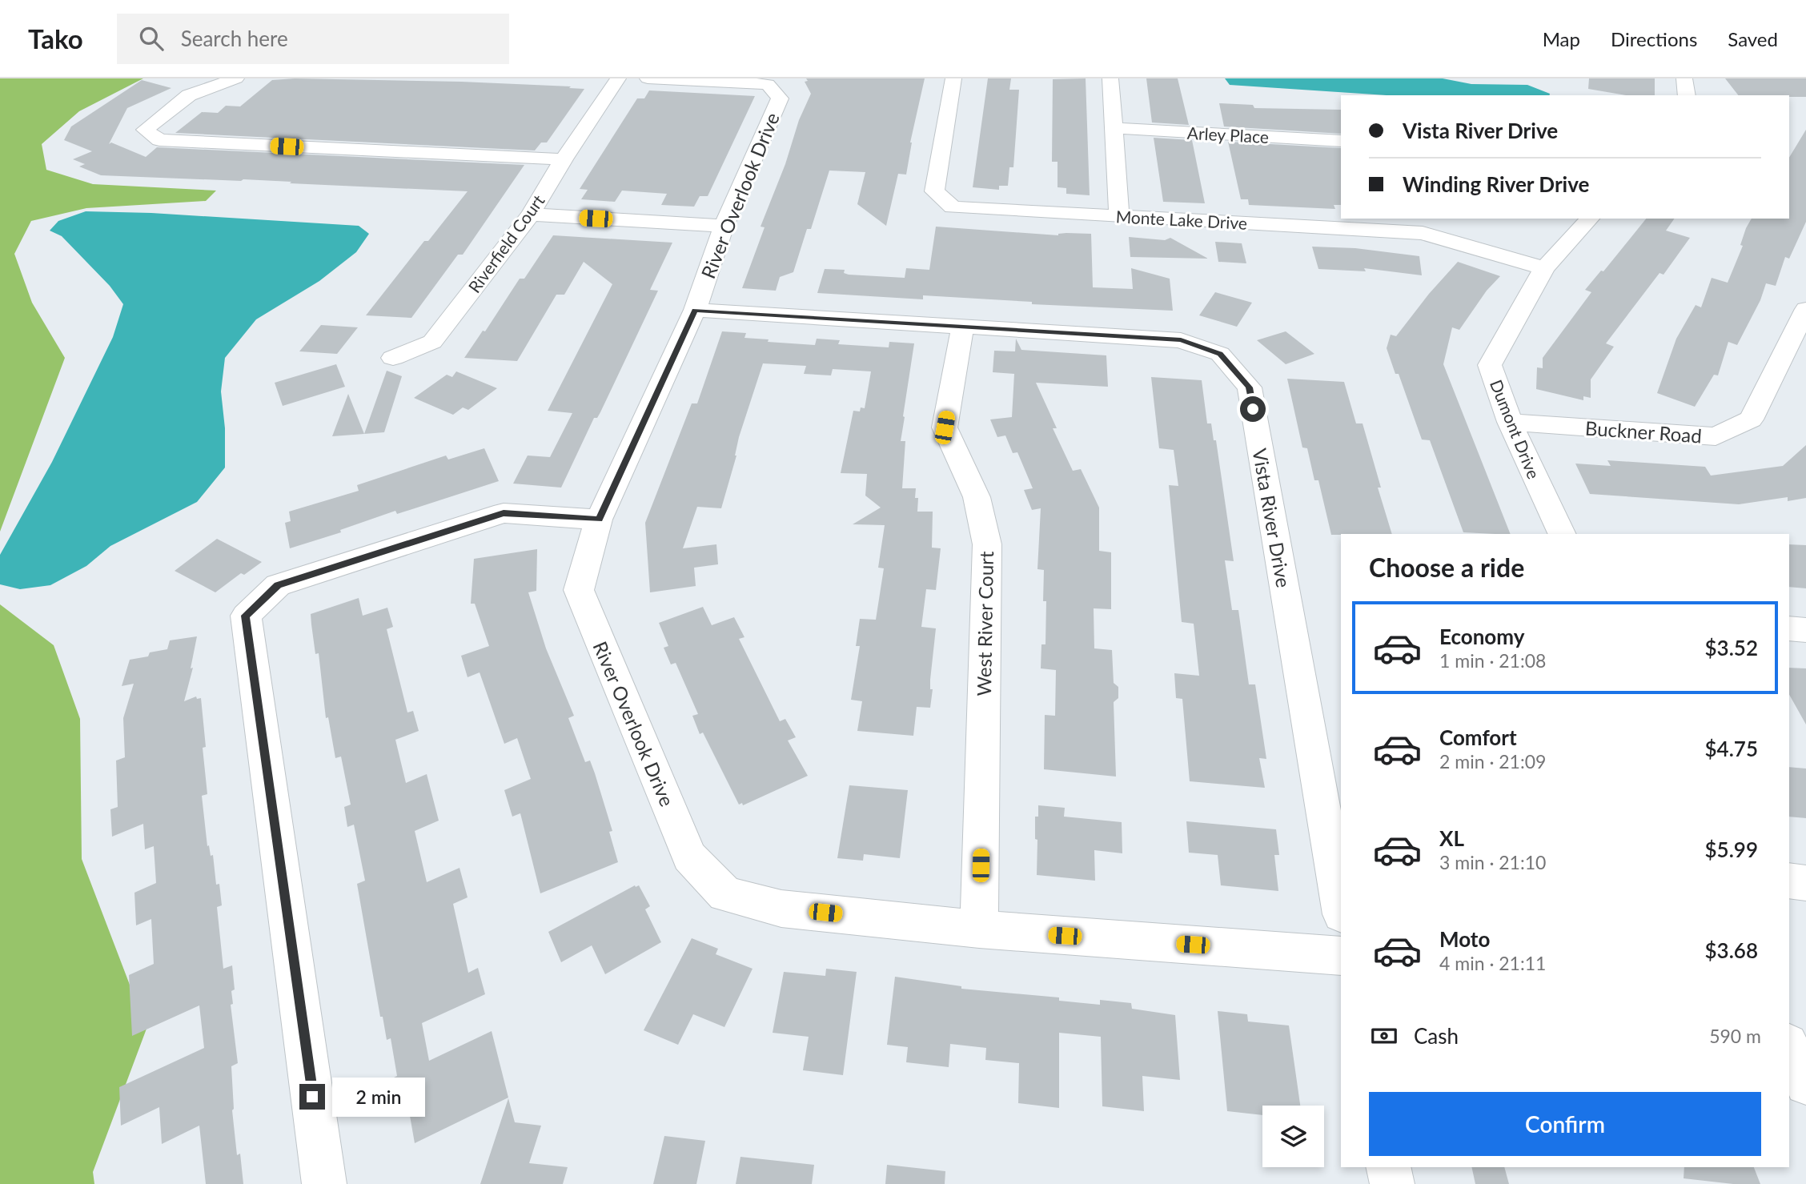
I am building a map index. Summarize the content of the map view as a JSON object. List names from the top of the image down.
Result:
{
  "streets": {
    "street": [
      "Arley Place",
      "River Overlook Drive",
      "Monte Lake Drive",
      "Riverfield Court",
      "Dumont Drive",
      "Buckner Road",
      "Vista River Drive",
      "West River Court"
    ]
  },
  "crossings": [
    ["River Overlook Drive", "Vista River Drive"],
    ["River Overlook Drive", "West River Court"],
    ["Monte Lake Drive", "Dumont Drive"],
    ["Dumont Drive", "Buckner Road"],
    ["Vista River Drive", "West River Court"]
  ],
  "page": {
    "header": "Tako",
    "search": "Search here",
    "nav": ["Map", "Directions", "Saved"],
    "banner": ["Vista River Drive", "Winding River Drive"],
    "heading": "Choose a ride",
    "list": [
      {
        "name": "Economy",
        "note": "1 min · 21:08",
        "value": "$3.52"
      },
      {
        "name": "Comfort",
        "note": "2 min · 21:09",
        "value": "$4.75"
      },
      {
        "name": "XL",
        "note": "3 min · 21:10",
        "value": "$5.99"
      },
      {
        "name": "Moto",
        "note": "4 min · 21:11",
        "value": "$3.68"
      }
    ],
    "pay": ["Cash", "590 m"],
    "bubble": "2 min",
    "buttons": "Confirm"
  }
}
